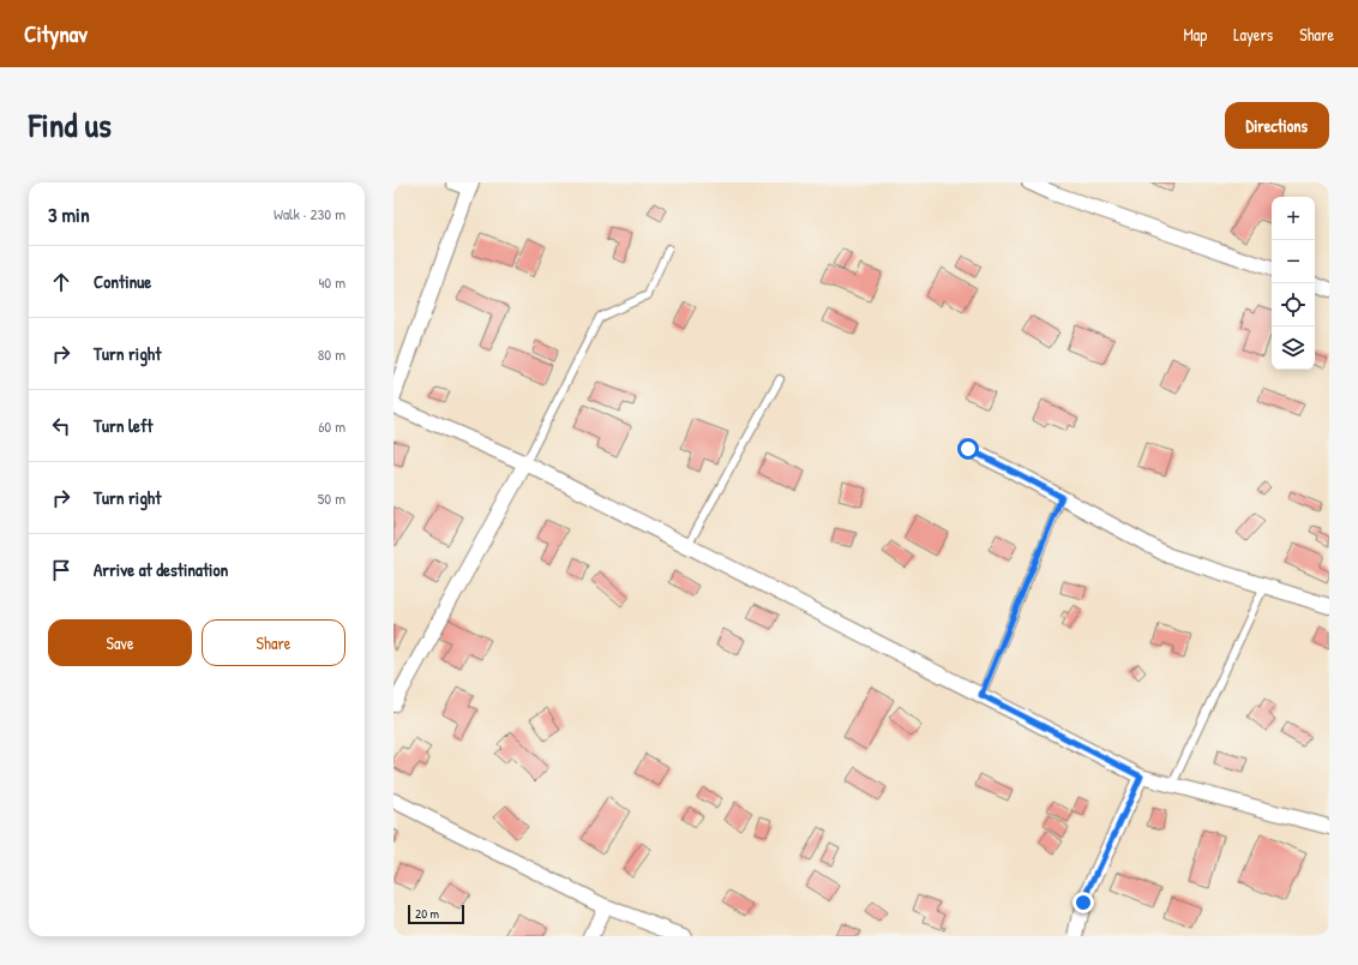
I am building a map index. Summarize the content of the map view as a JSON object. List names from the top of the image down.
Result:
{
  "scale_bar": "20 m",
  "page": {
    "header": "Citynav",
    "nav": ["Map", "Layers", "Share"],
    "title": "Find us",
    "buttons": [
      "Directions",
      ["Save", "Share"]
    ],
    "heading": ["3 min", "Walk · 230 m"],
    "map_buttons": ["+", "−"],
    "list": [
      ["Continue", "40 m"],
      ["Turn right", "80 m"],
      ["Turn left", "60 m"],
      ["Turn right", "50 m"],
      "Arrive at destination"
    ],
    "scale": "20 m"
  }
}
